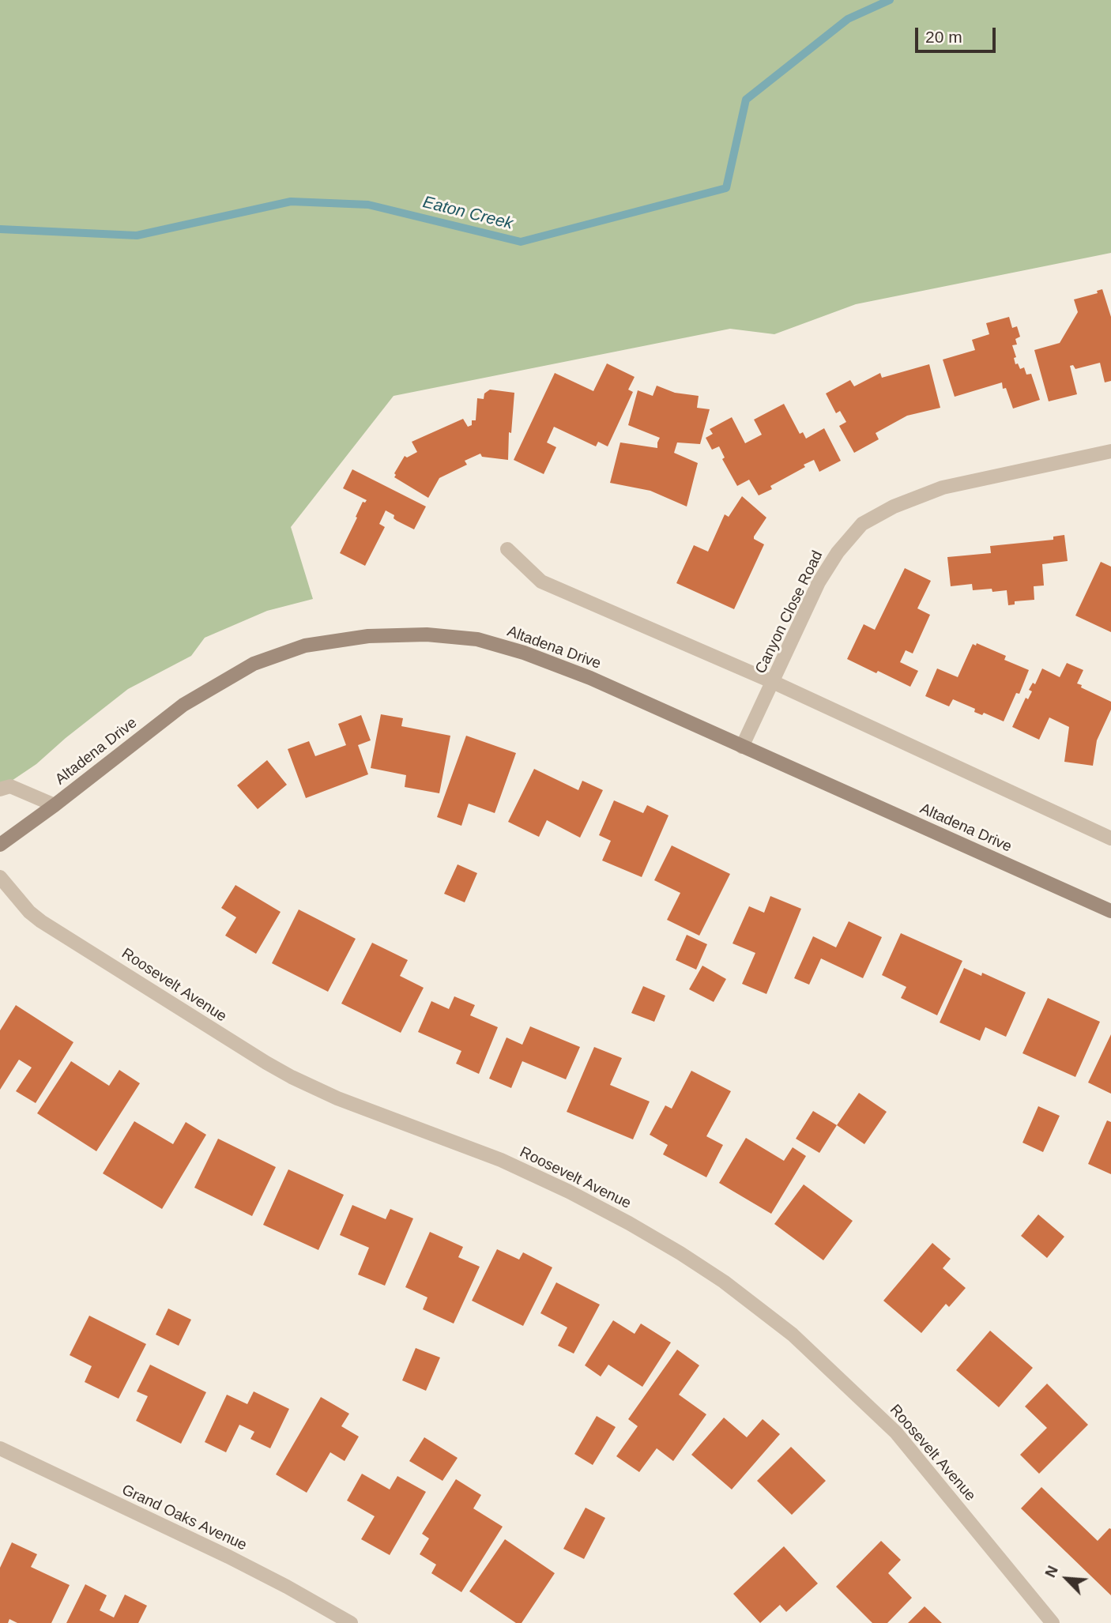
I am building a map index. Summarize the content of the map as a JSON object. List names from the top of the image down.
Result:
{
  "streets": {
    "main road": ["Altadena Drive"],
    "street": ["Canyon Close Road", "Roosevelt Avenue", "Grand Oaks Avenue"]
  },
  "crossings": [
    ["Canyon Close Road", "Altadena Drive"]
  ],
  "water": ["Eaton Creek"],
  "scale_bar": "20 m",
  "north": "top left"
}
